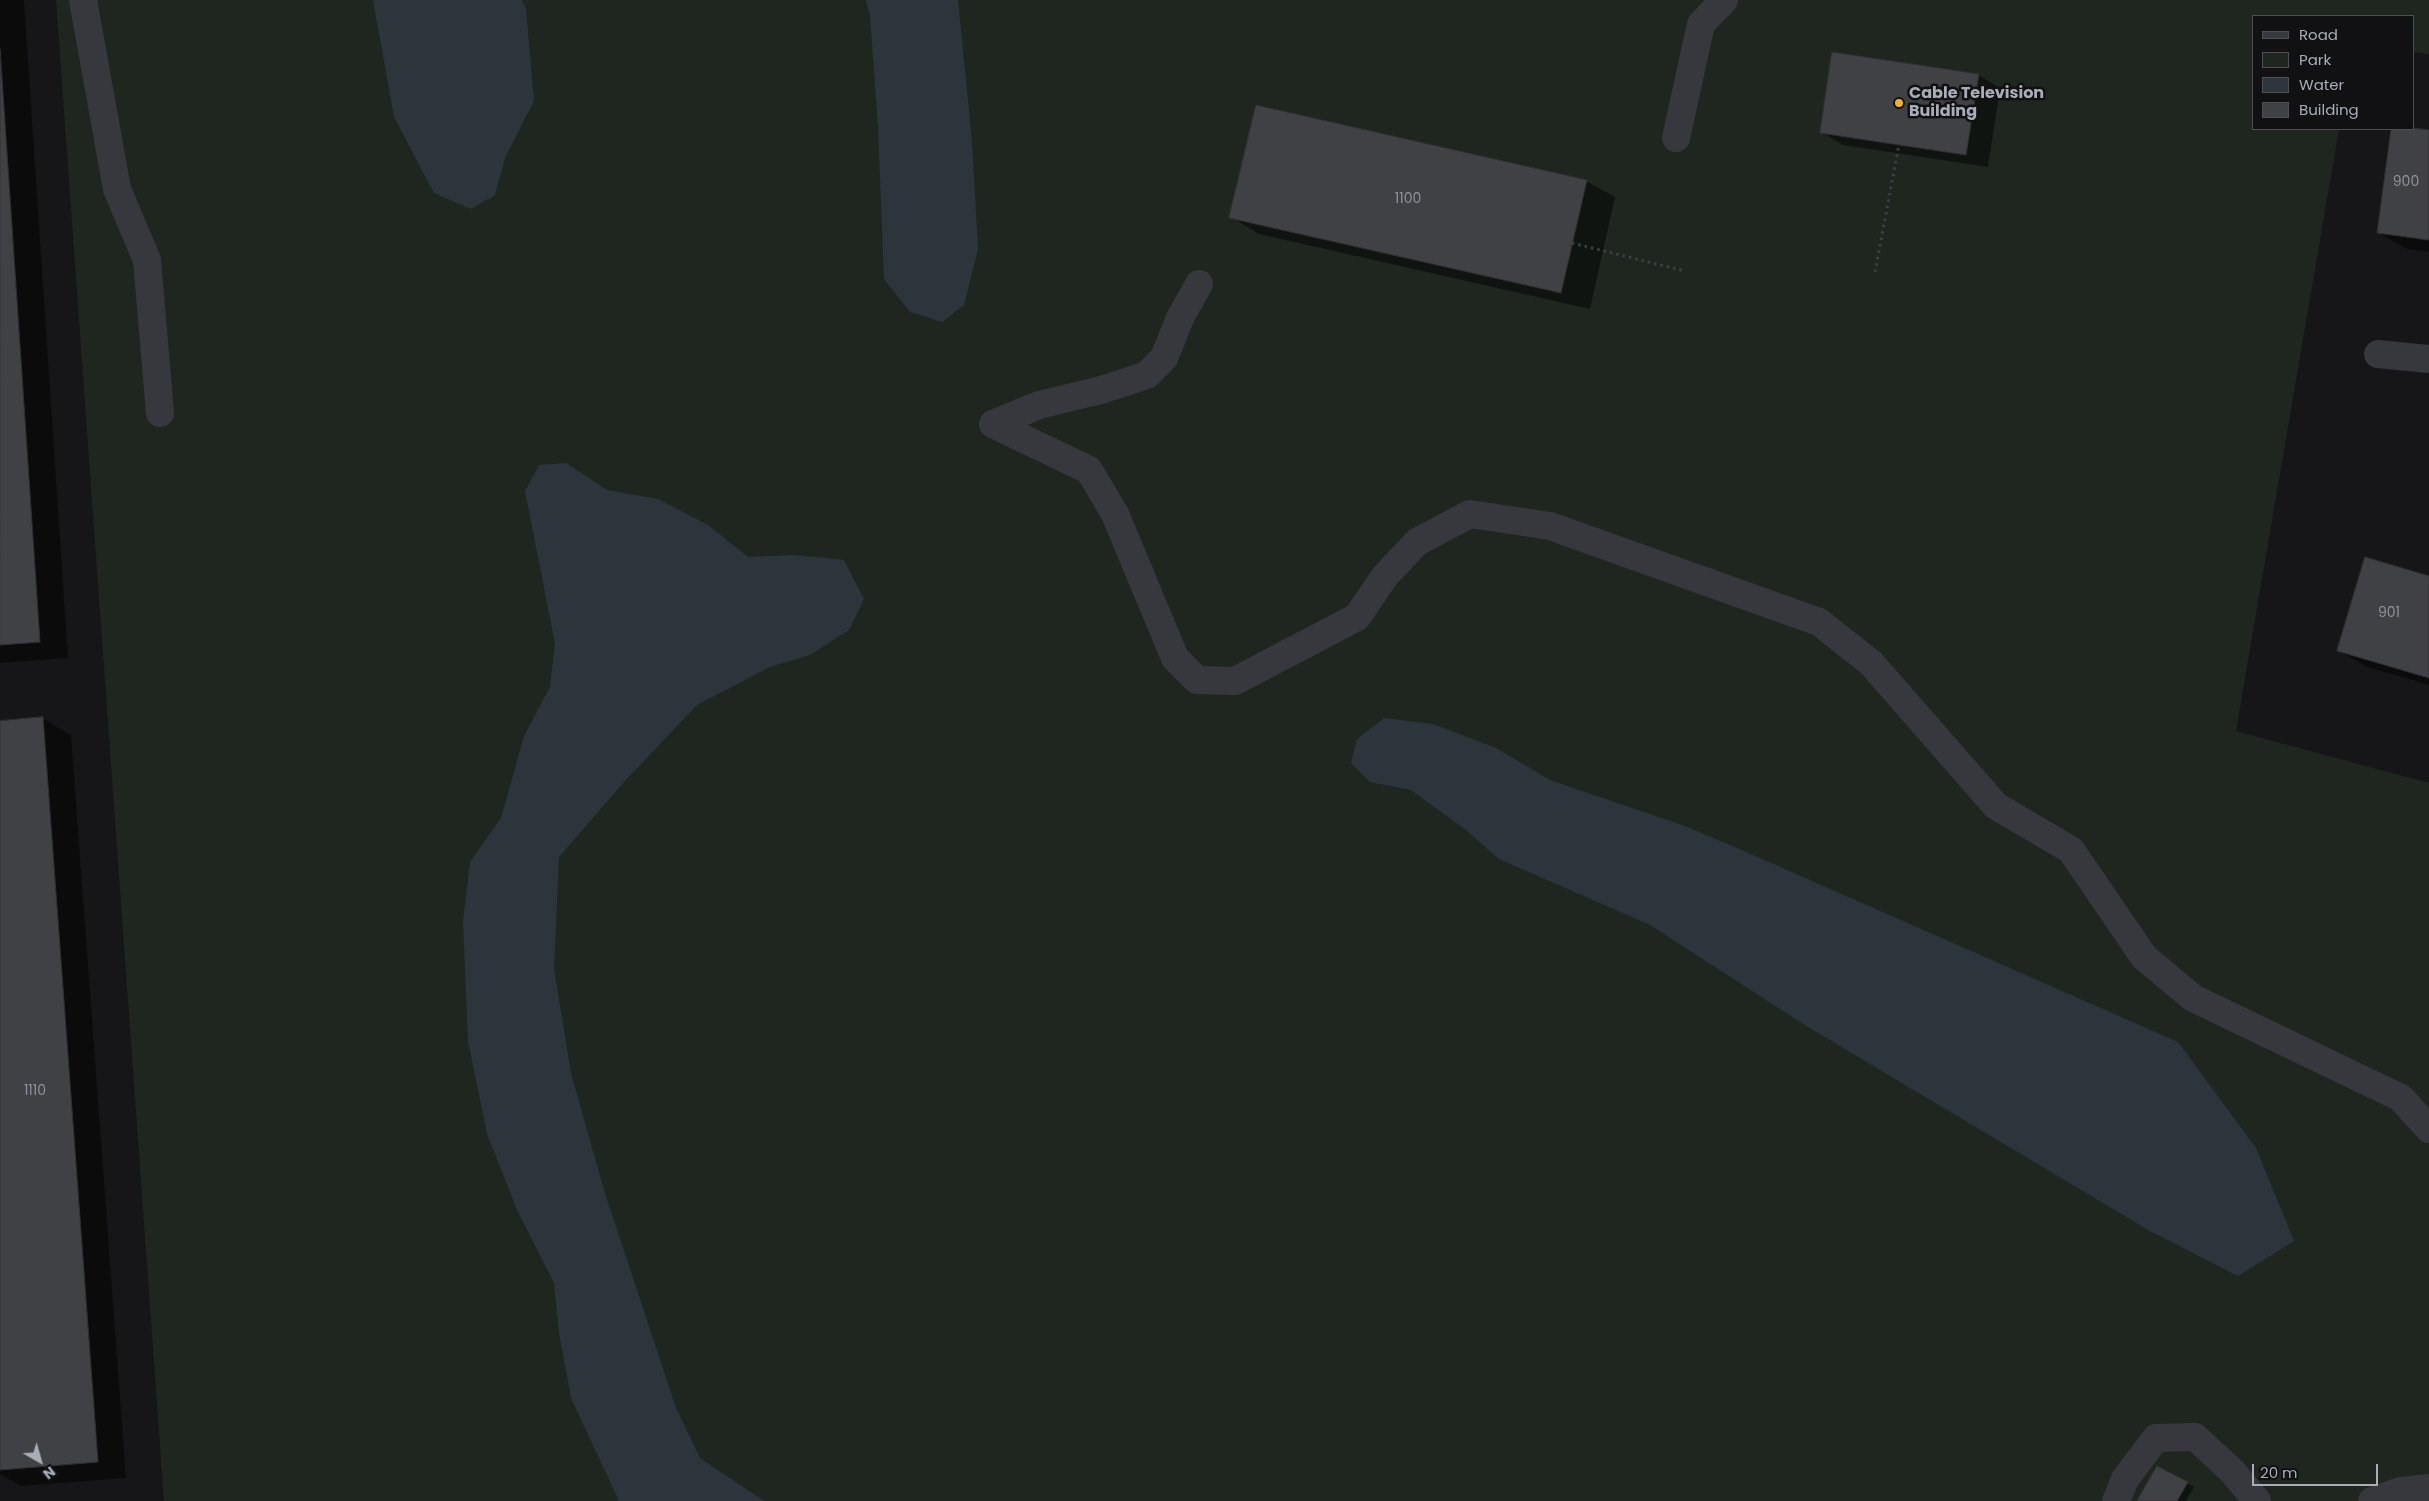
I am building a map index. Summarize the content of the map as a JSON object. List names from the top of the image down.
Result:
{
  "places": ["Cable Television Building"],
  "house_numbers": [
    "900",
    "1100",
    "901",
    "1110"
  ],
  "legend": [
    "Road",
    "Park",
    "Water",
    "Building"
  ],
  "scale_bar": "20 m",
  "north": "bottom right"
}
